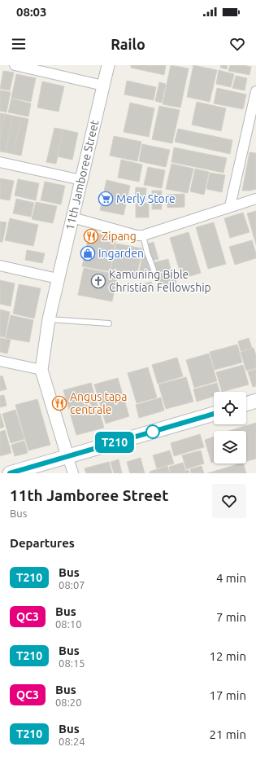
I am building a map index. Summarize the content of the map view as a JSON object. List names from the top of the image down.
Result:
{
  "streets": {
    "street": ["11th Jamboree Street"]
  },
  "places": {
    "supermarket": ["Merly Store"],
    "restaurant": ["Zipang", "Angus tapa centrale"],
    "shop": ["Ingarden"],
    "church": ["Kamuning Bible Christian Fellowship"]
  },
  "lines": ["bus line T210"],
  "page": {
    "status": "08:03",
    "header": "Railo",
    "on_map": "T210",
    "heading": [
      ["11th Jamboree Street", "Bus"],
      "Departures"
    ],
    "list": [
      {
        "mark": "T210",
        "name": "Bus",
        "note": "08:07",
        "value": "4 min"
      },
      {
        "mark": "QC3",
        "name": "Bus",
        "note": "08:10",
        "value": "7 min"
      },
      {
        "mark": "T210",
        "name": "Bus",
        "note": "08:15",
        "value": "12 min"
      },
      {
        "mark": "QC3",
        "name": "Bus",
        "note": "08:20",
        "value": "17 min"
      },
      {
        "mark": "T210",
        "name": "Bus",
        "note": "08:24",
        "value": "21 min"
      }
    ]
  }
}
